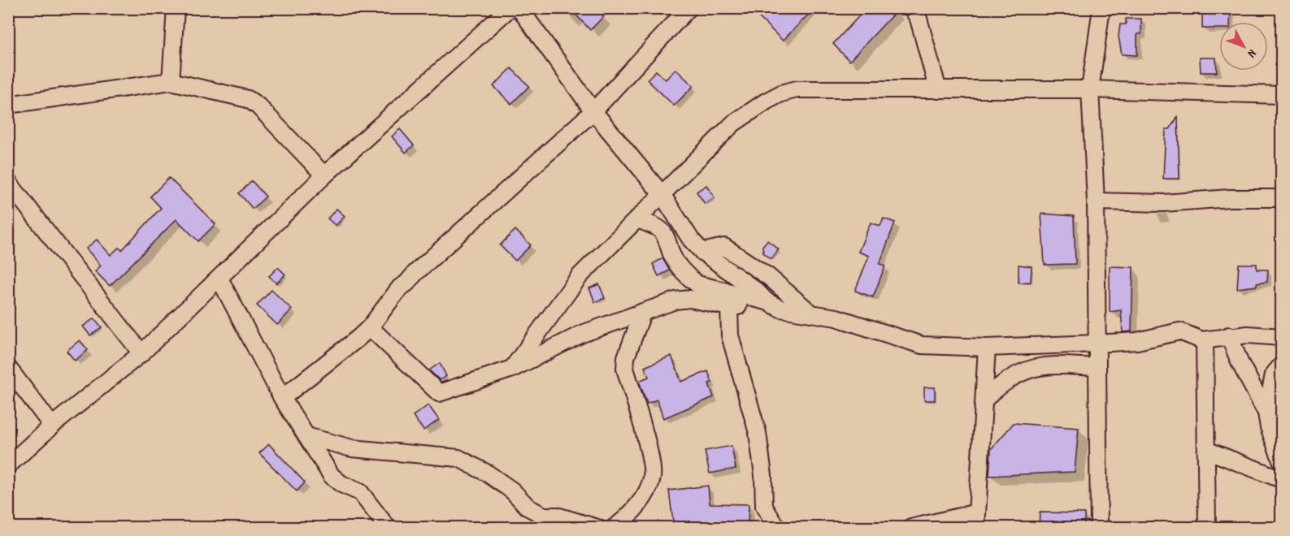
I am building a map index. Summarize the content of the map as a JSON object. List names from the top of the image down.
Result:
{
  "north": "bottom right"
}
